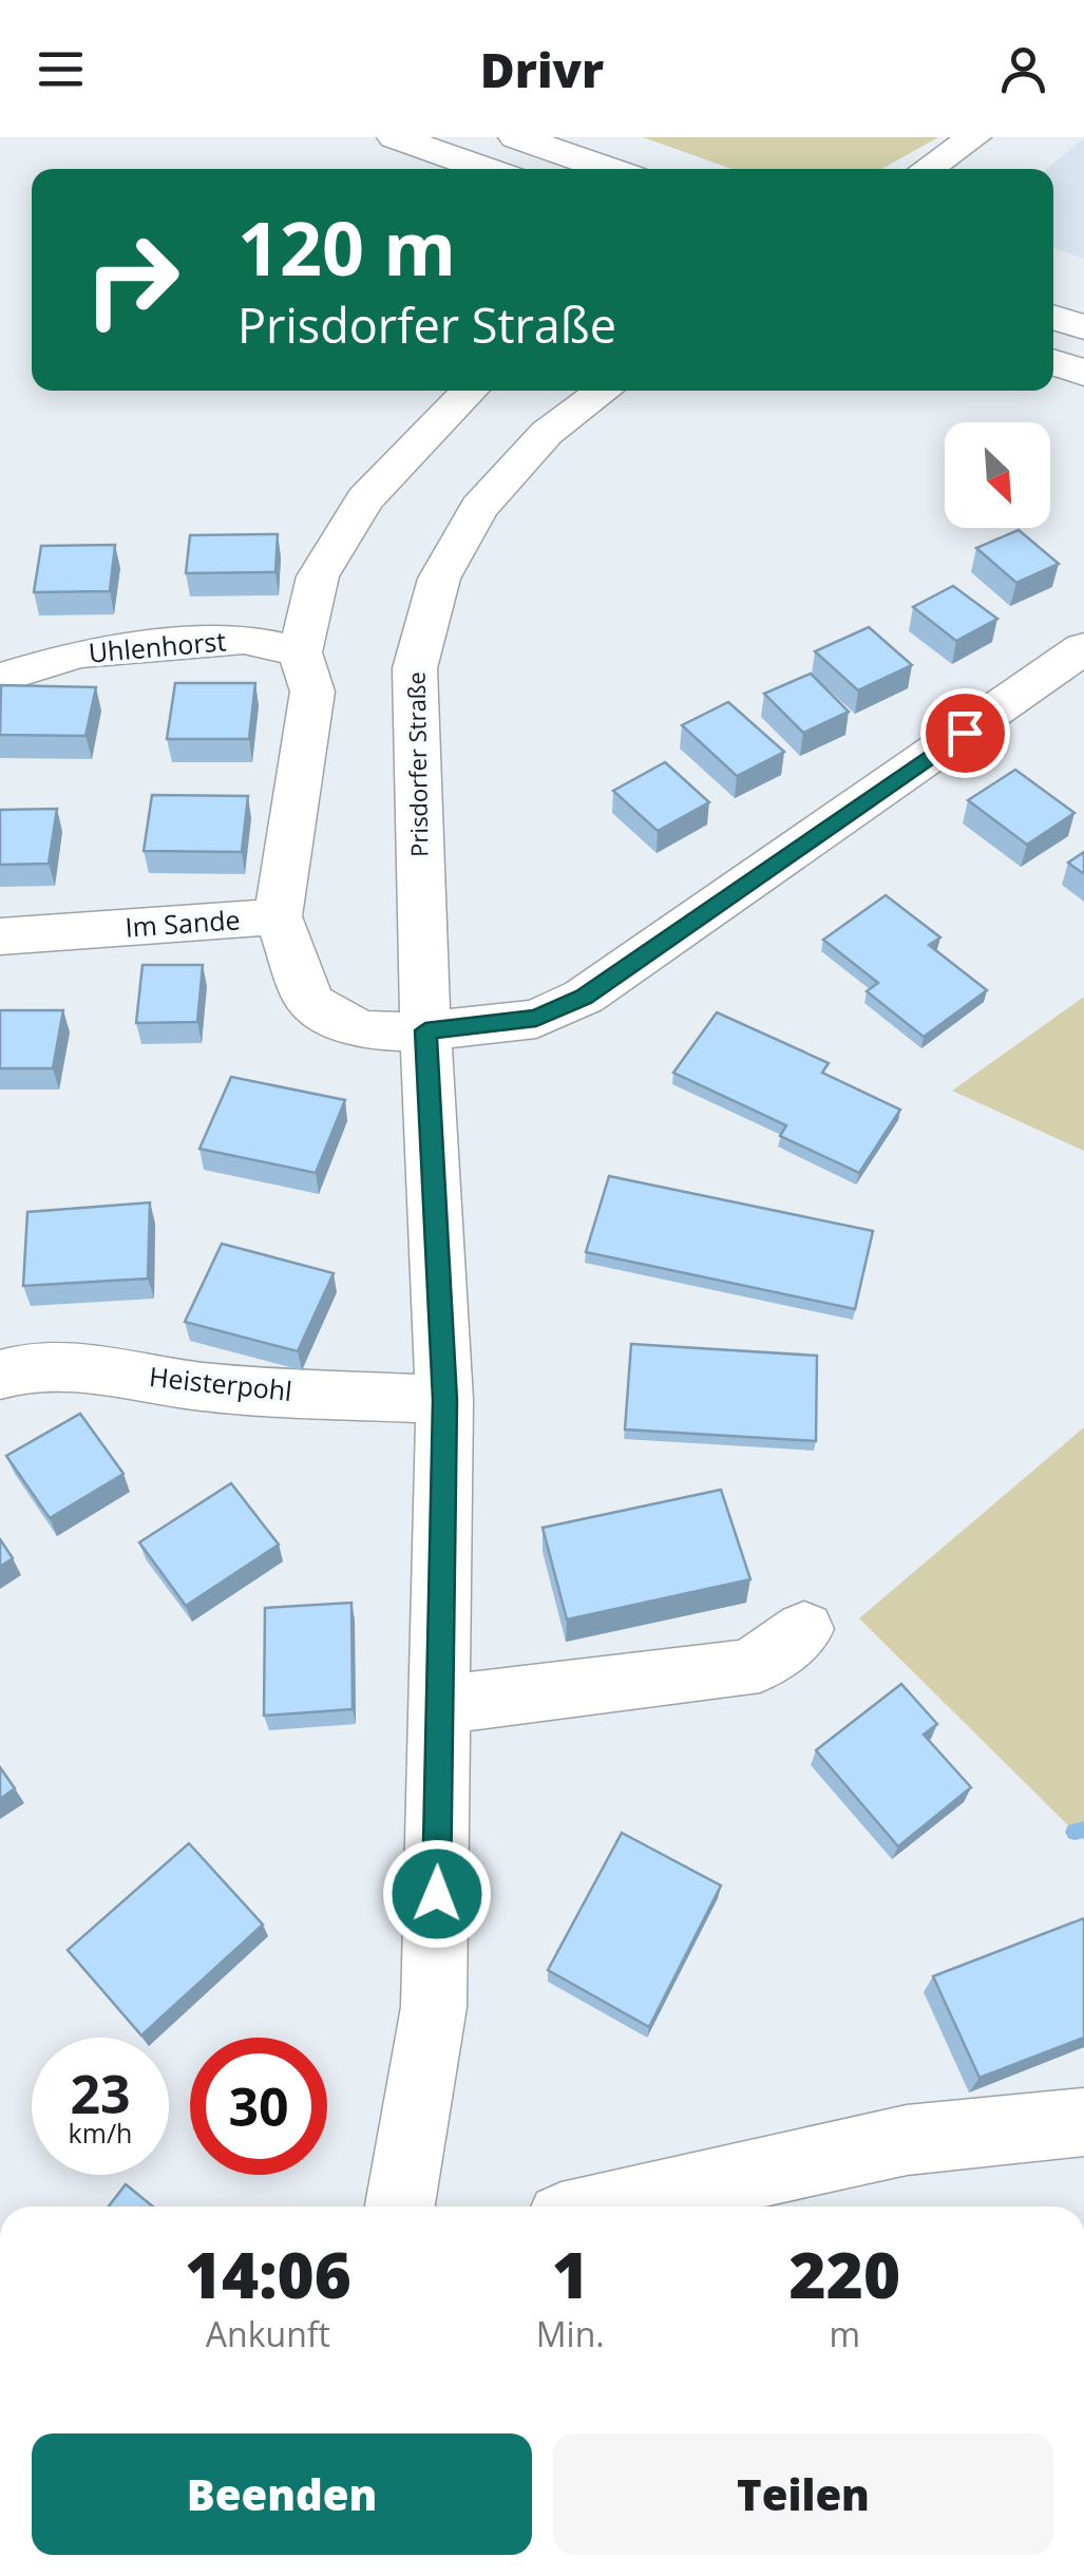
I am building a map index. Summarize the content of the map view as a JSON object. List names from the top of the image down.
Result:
{
  "streets": {
    "street": [
      "Uhlenhorst",
      "Prisdorfer Straße",
      "Im Sande",
      "Heisterpohl"
    ]
  },
  "crossings": [
    ["Prisdorfer Straße", "Im Sande"],
    ["Prisdorfer Straße", "Heisterpohl"]
  ],
  "north": "bottom right",
  "page": {
    "header": "Drivr",
    "turn": ["120 m", "Prisdorfer Straße"],
    "speed": "23 km/h",
    "limit": "30",
    "eta": [
      "14:06",
      "Ankunft",
      "1",
      "Min.",
      "220",
      "m"
    ],
    "buttons": ["Beenden", "Teilen"]
  }
}
